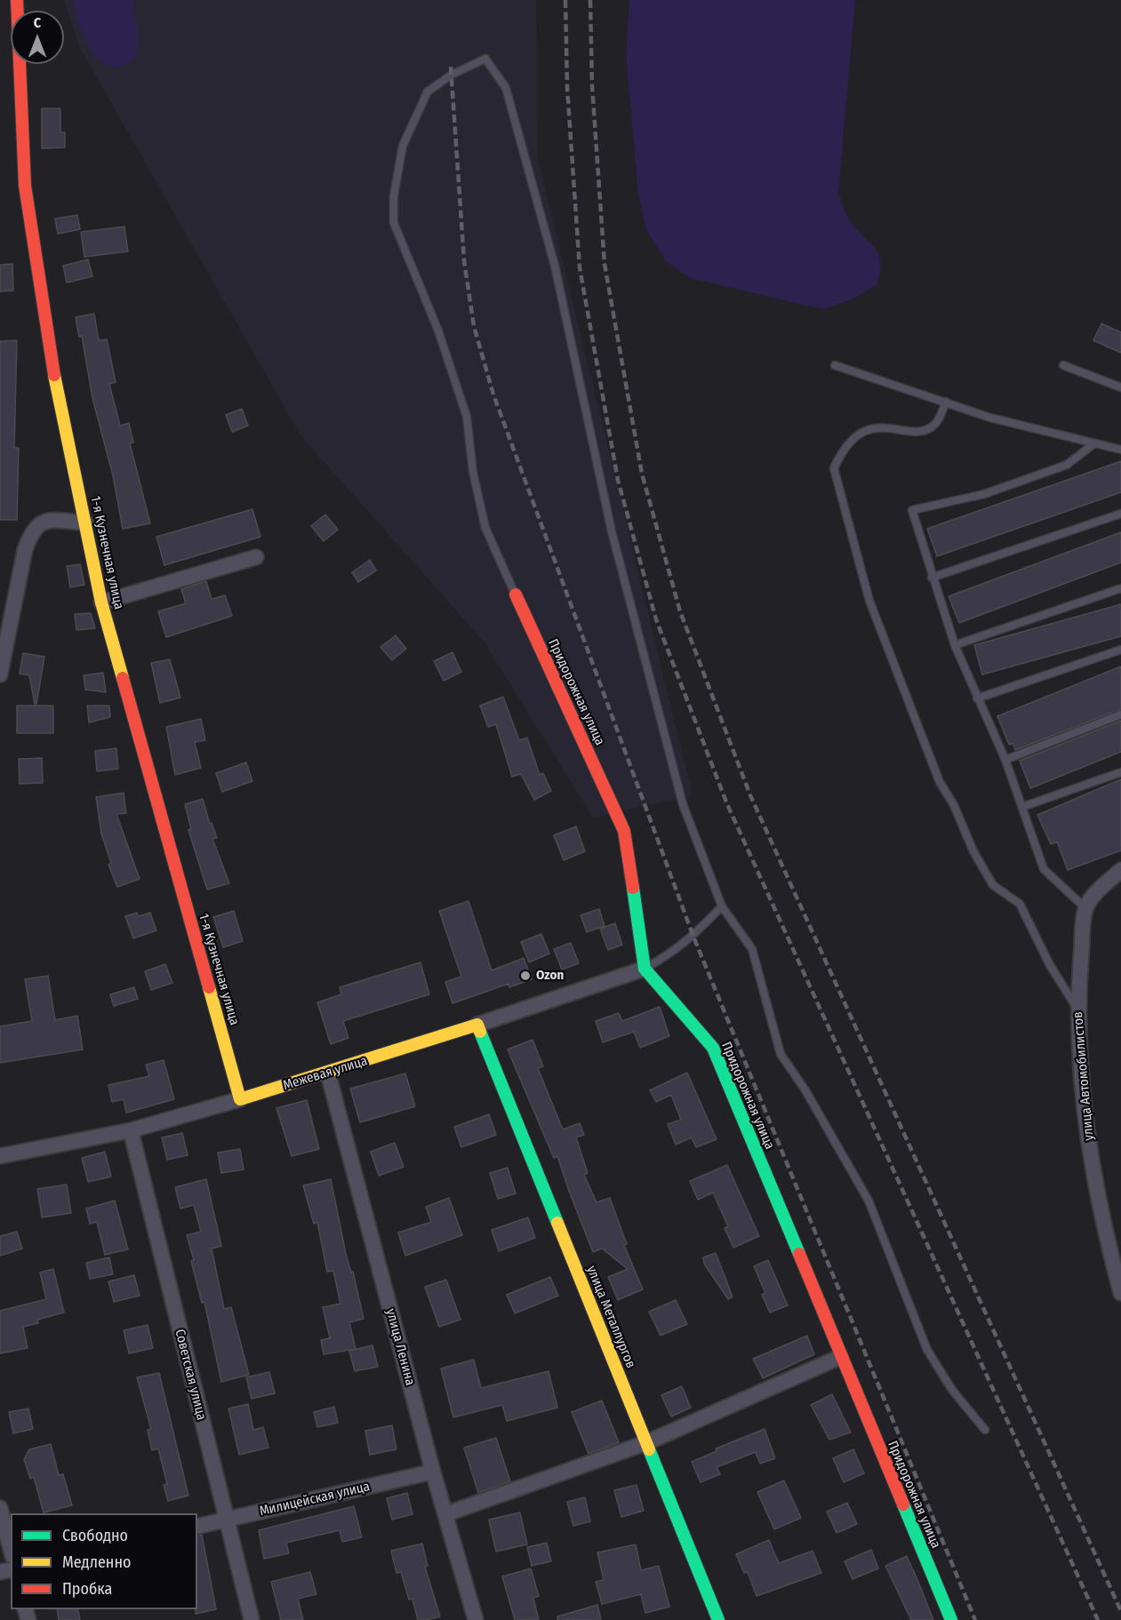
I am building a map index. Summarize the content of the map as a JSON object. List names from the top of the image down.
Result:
{
  "streets": {
    "street": [
      "1-я Кузнечная улица",
      "Придорожная улица",
      "Межевая улица",
      "улица Автомобилистов",
      "улица Металлургов",
      "улица Ленина",
      "Советская улица",
      "Милицейская улица"
    ]
  },
  "crossings": [
    ["1-я Кузнечная улица", "Межевая улица"],
    ["Придорожная улица", "Межевая улица"],
    ["Межевая улица", "улица Металлургов"],
    ["Межевая улица", "улица Ленина"],
    ["Межевая улица", "Советская улица"],
    ["улица Ленина", "Милицейская улица"],
    ["Советская улица", "Милицейская улица"]
  ],
  "places": ["Ozon"],
  "legend": ["Свободно", "Медленно", "Пробка"],
  "north": "top"
}
